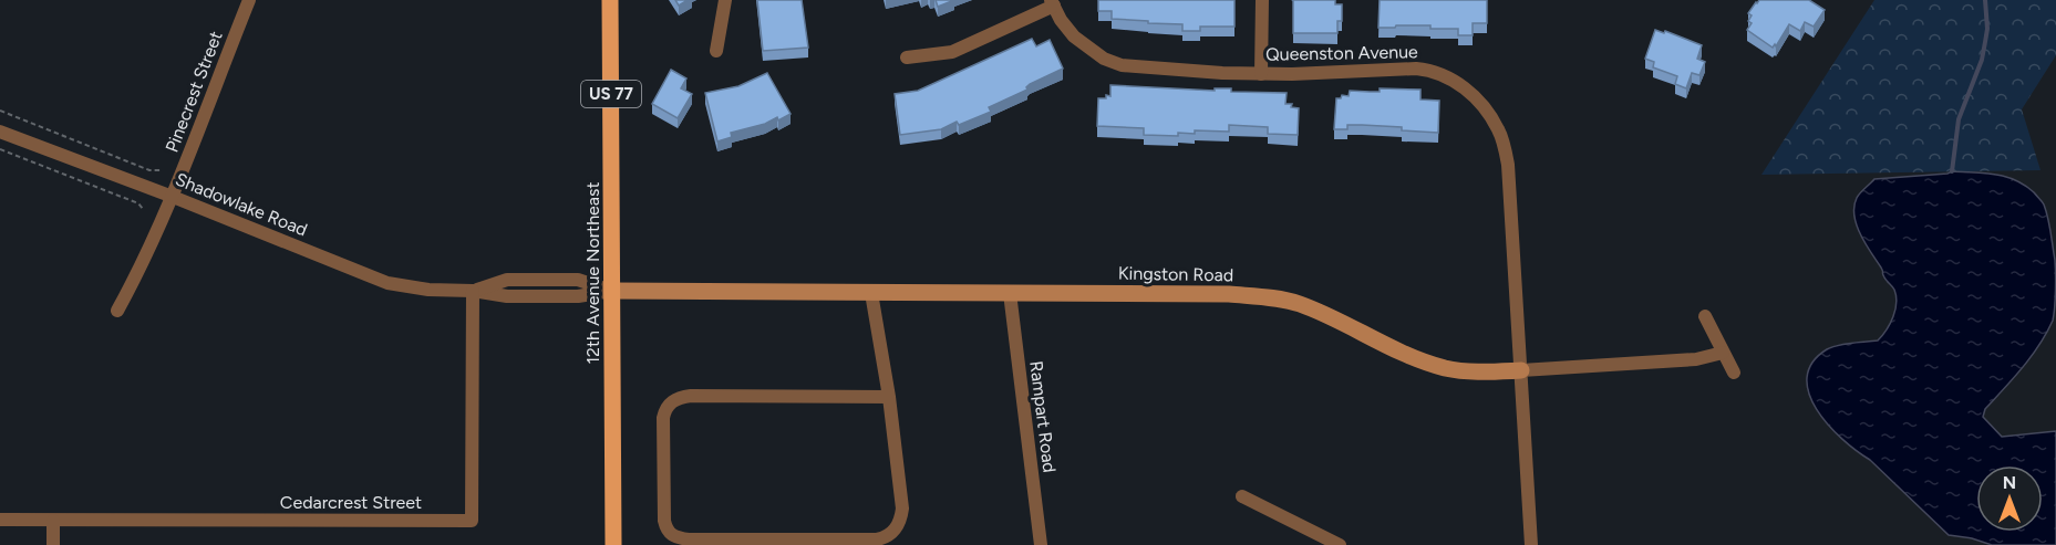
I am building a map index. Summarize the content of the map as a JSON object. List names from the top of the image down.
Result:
{
  "streets": {
    "main road": ["US 77", "12th Avenue Northeast"],
    "street": [
      "Queenston Avenue",
      "Pinecrest Street",
      "Shadowlake Road",
      "Kingston Road",
      "Rampart Road",
      "Cedarcrest Street"
    ]
  },
  "crossings": [
    ["Queenston Avenue", "Kingston Road"],
    ["Pinecrest Street", "Shadowlake Road"],
    ["Shadowlake Road", "12th Avenue Northeast"],
    ["Shadowlake Road", "Kingston Road"],
    ["Shadowlake Road", "Cedarcrest Street"],
    ["12th Avenue Northeast", "Kingston Road"],
    ["Kingston Road", "Rampart Road"]
  ],
  "north": "top"
}
